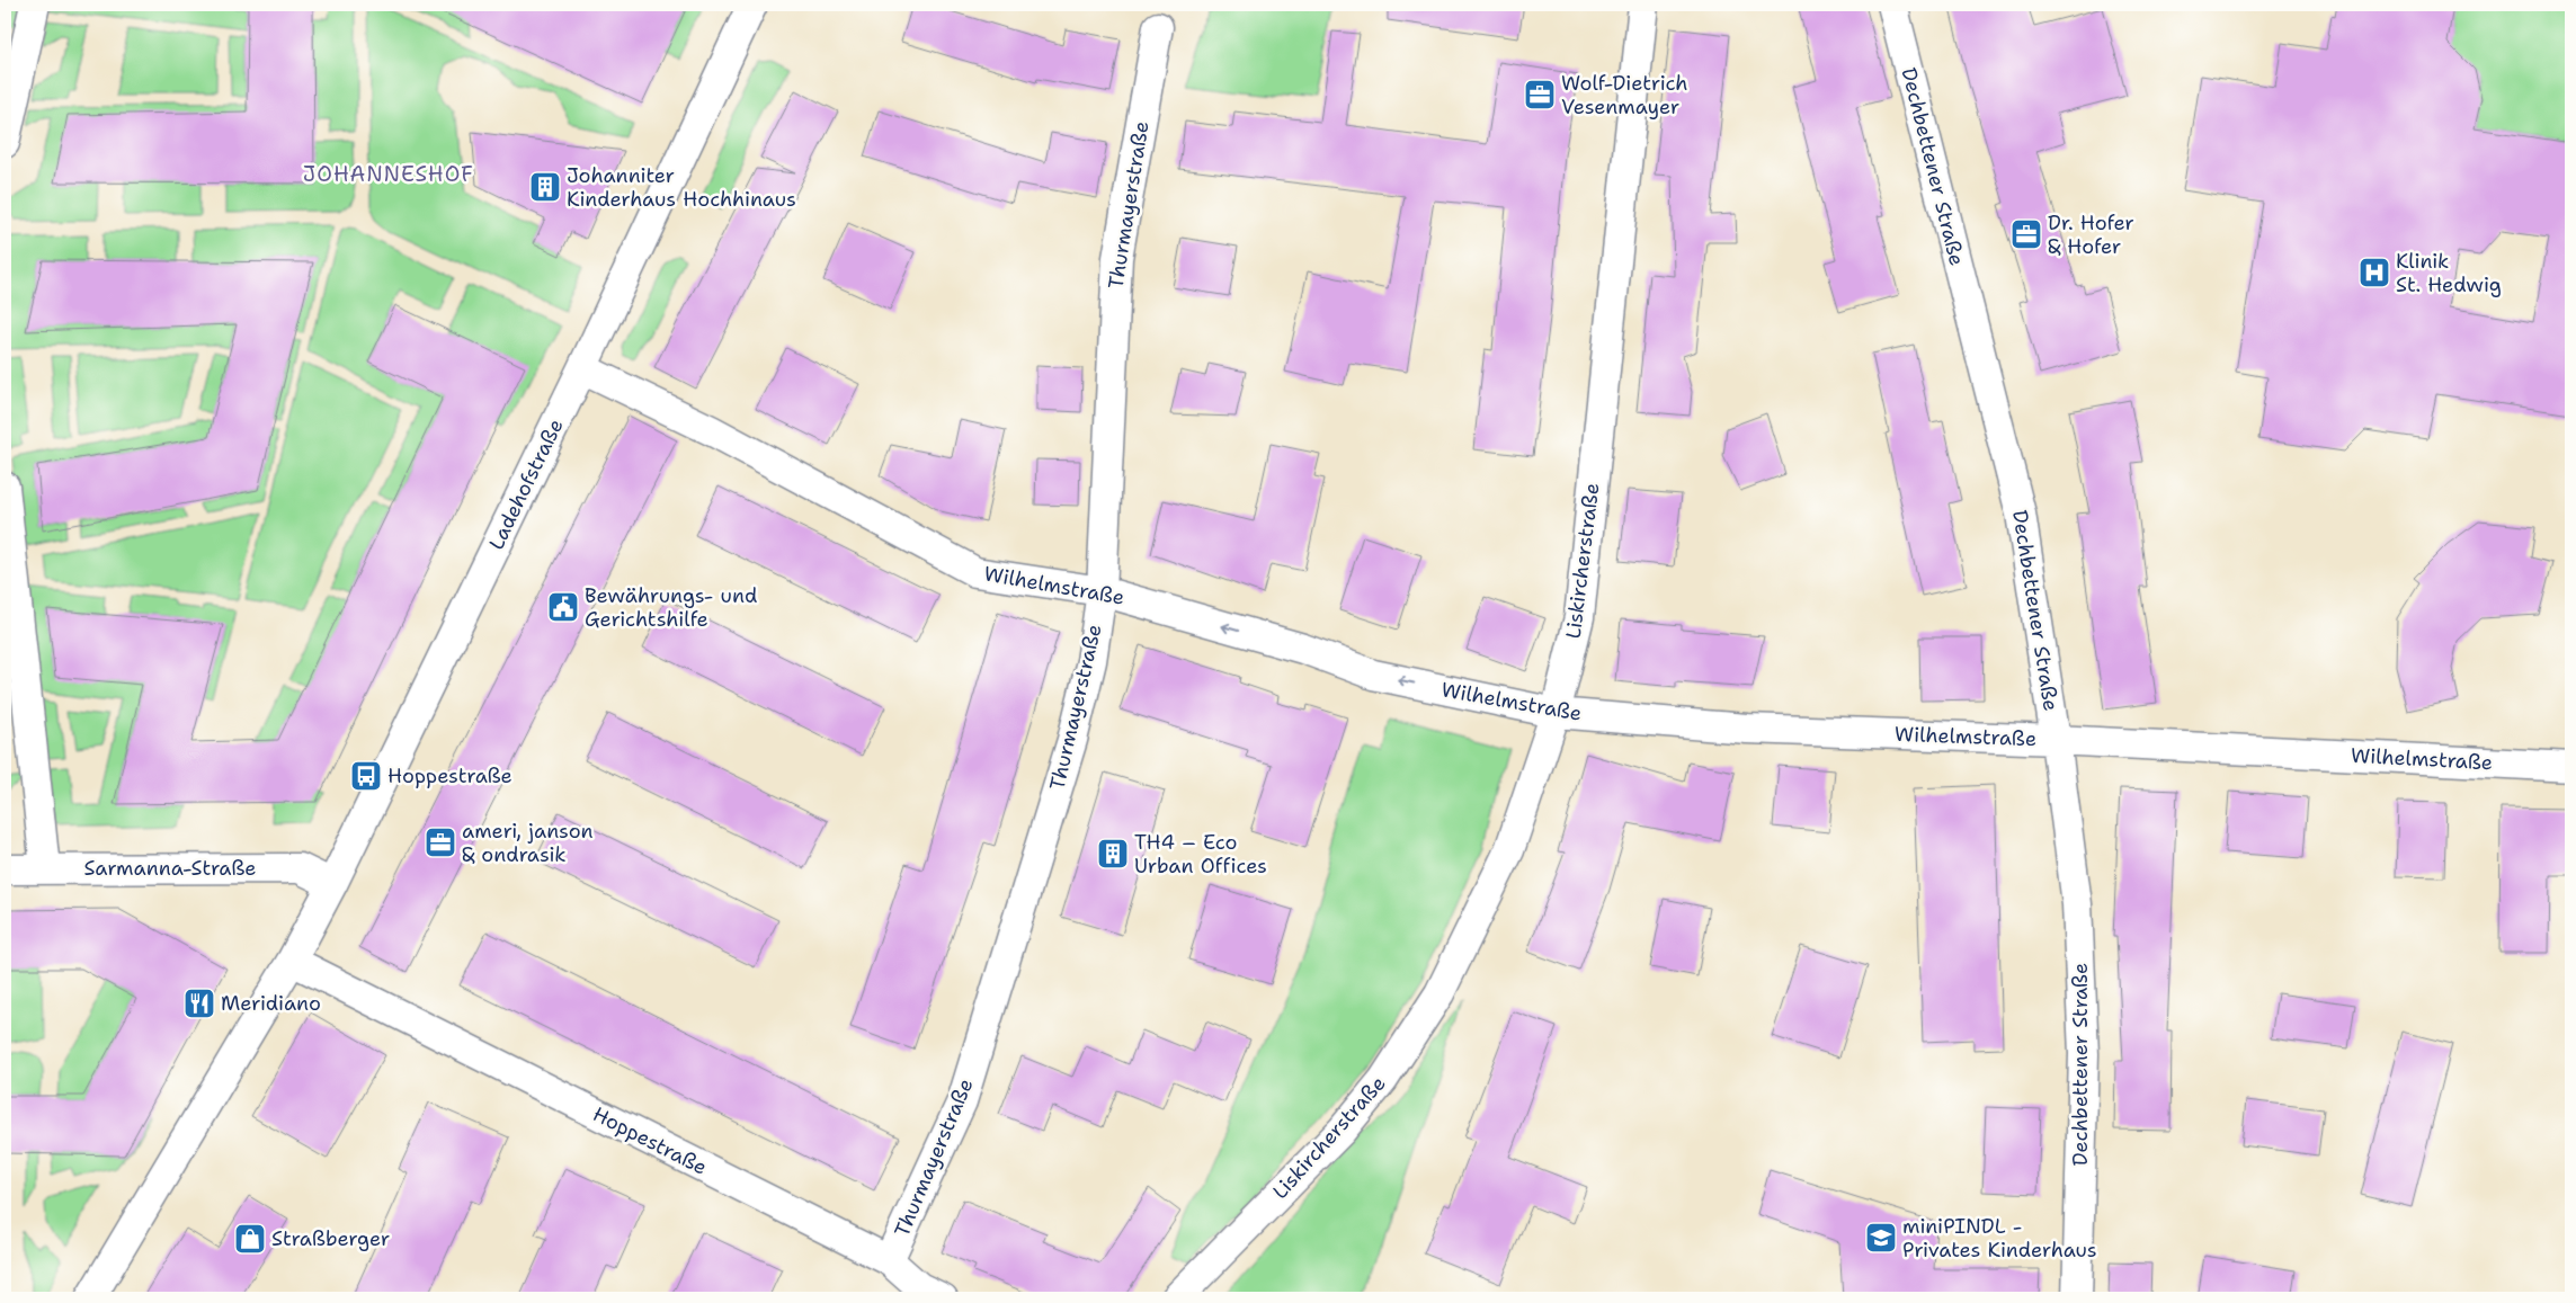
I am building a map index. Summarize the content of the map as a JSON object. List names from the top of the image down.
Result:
{
  "streets": {
    "street": [
      "Dechbettener Straße",
      "Thurmayerstraße",
      "Ladehofstraße",
      "Liskircherstraße",
      "Wilhelmstraße",
      "Sarmanna-Straße",
      "Hoppestraße"
    ]
  },
  "crossings": [
    ["Dechbettener Straße", "Wilhelmstraße"],
    ["Thurmayerstraße", "Wilhelmstraße"],
    ["Thurmayerstraße", "Hoppestraße"],
    ["Ladehofstraße", "Wilhelmstraße"],
    ["Ladehofstraße", "Sarmanna-Straße"],
    ["Ladehofstraße", "Hoppestraße"],
    ["Liskircherstraße", "Wilhelmstraße"]
  ],
  "districts": ["JOHANNESHOF"],
  "places": {
    "office": ["Wolf-Dietrich Vesenmayer", "Dr. Hofer & Hofer", "ameri, janson & ondrasik"],
    "building": ["Johanniter Kinderhaus Hochhinaus", "TH4 – Eco Urban Offices"],
    "hospital": ["Klinik St. Hedwig"],
    "public building": ["Bewährungs- und Gerichtshilfe"],
    "bus stop": ["Hoppestraße"],
    "restaurant": ["Meridiano"],
    "school or university": ["miniPINDL - Privates Kinderhaus"],
    "shop": ["Straßberger"]
  }
}
